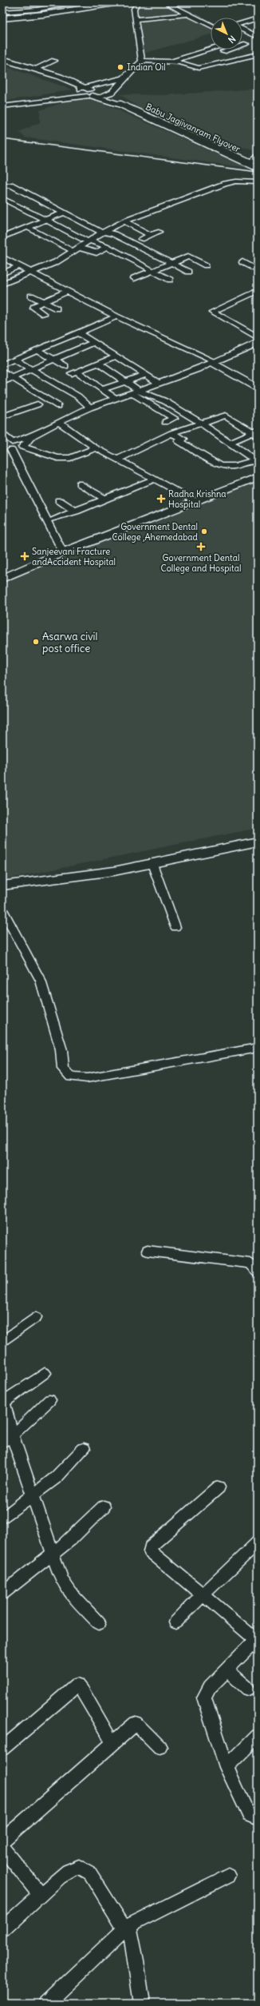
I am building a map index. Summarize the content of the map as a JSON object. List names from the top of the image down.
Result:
{
  "streets": {
    "main road": ["Babu Jagjivanram Flyover"]
  },
  "places": {
    "other": ["Indian Oil", "Government Dental College ,Ahemedabad", "Asarwa civil post office"],
    "health": ["Radha Krishna Hospital", "Government Dental College and Hospital", "Sanjeevani Fracture andAccident Hospital"]
  },
  "north": "bottom right"
}
